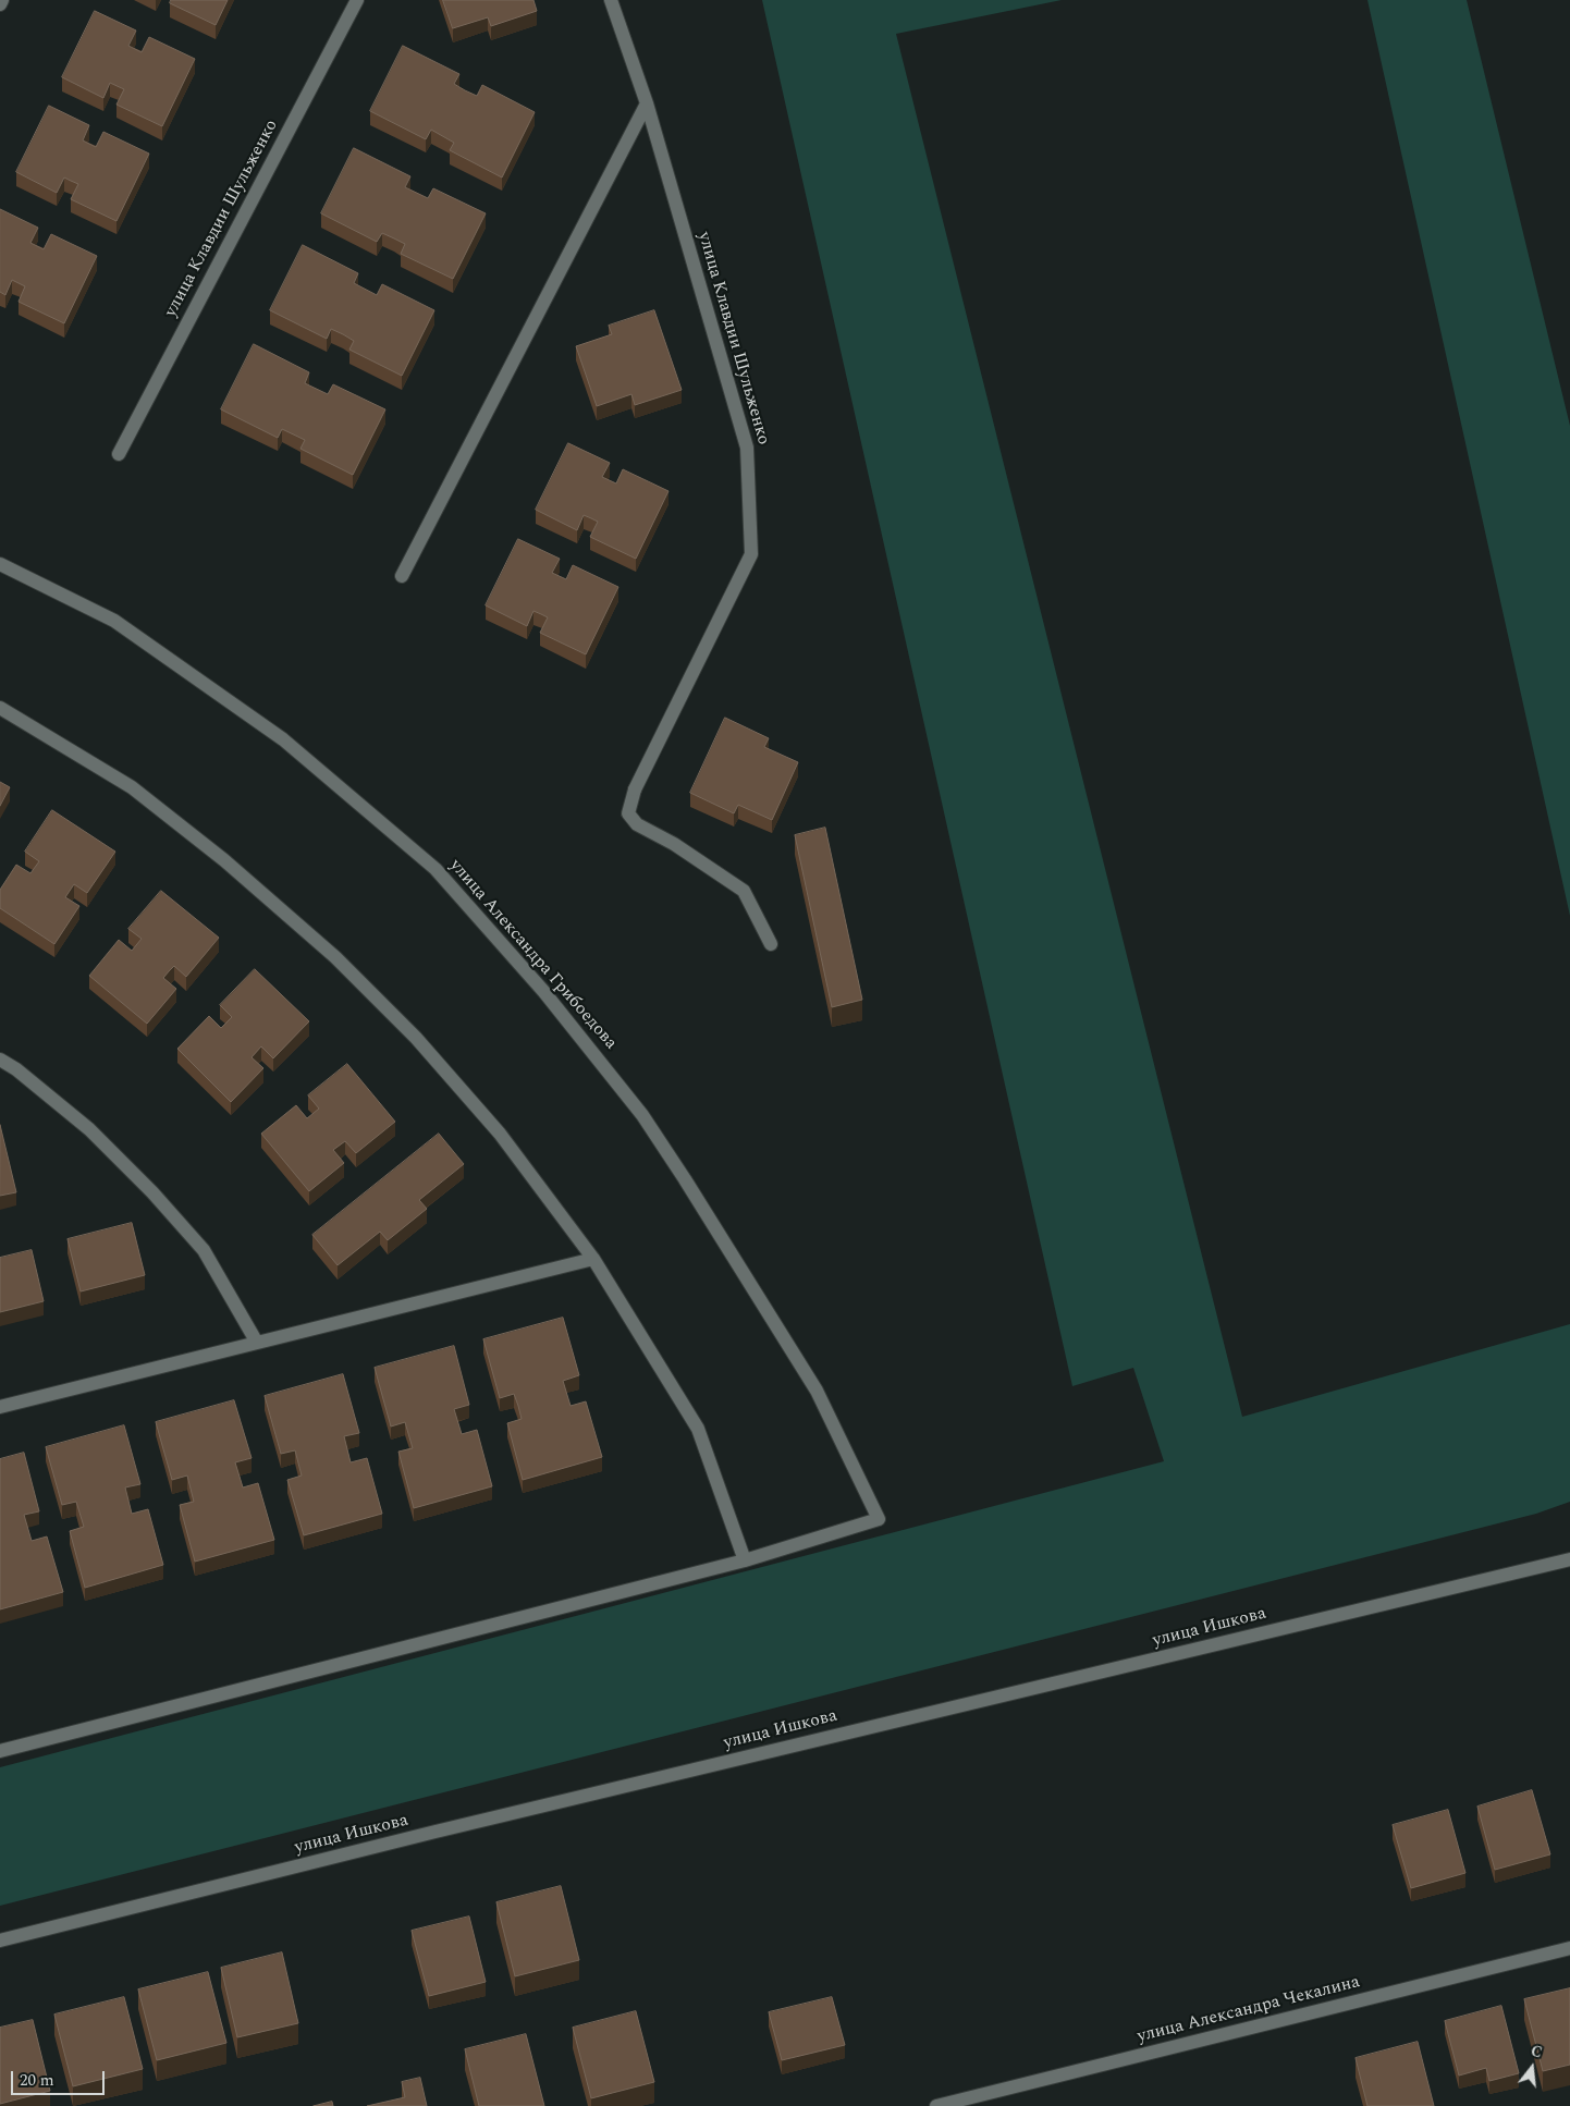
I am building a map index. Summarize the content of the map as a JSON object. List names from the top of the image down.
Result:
{
  "streets": {
    "street": [
      "улица Клавдии Шульженко",
      "улица Александра Грибоедова",
      "улица Ишкова",
      "улица Александра Чекалина"
    ]
  },
  "scale_bar": "20 m",
  "north": "top"
}
